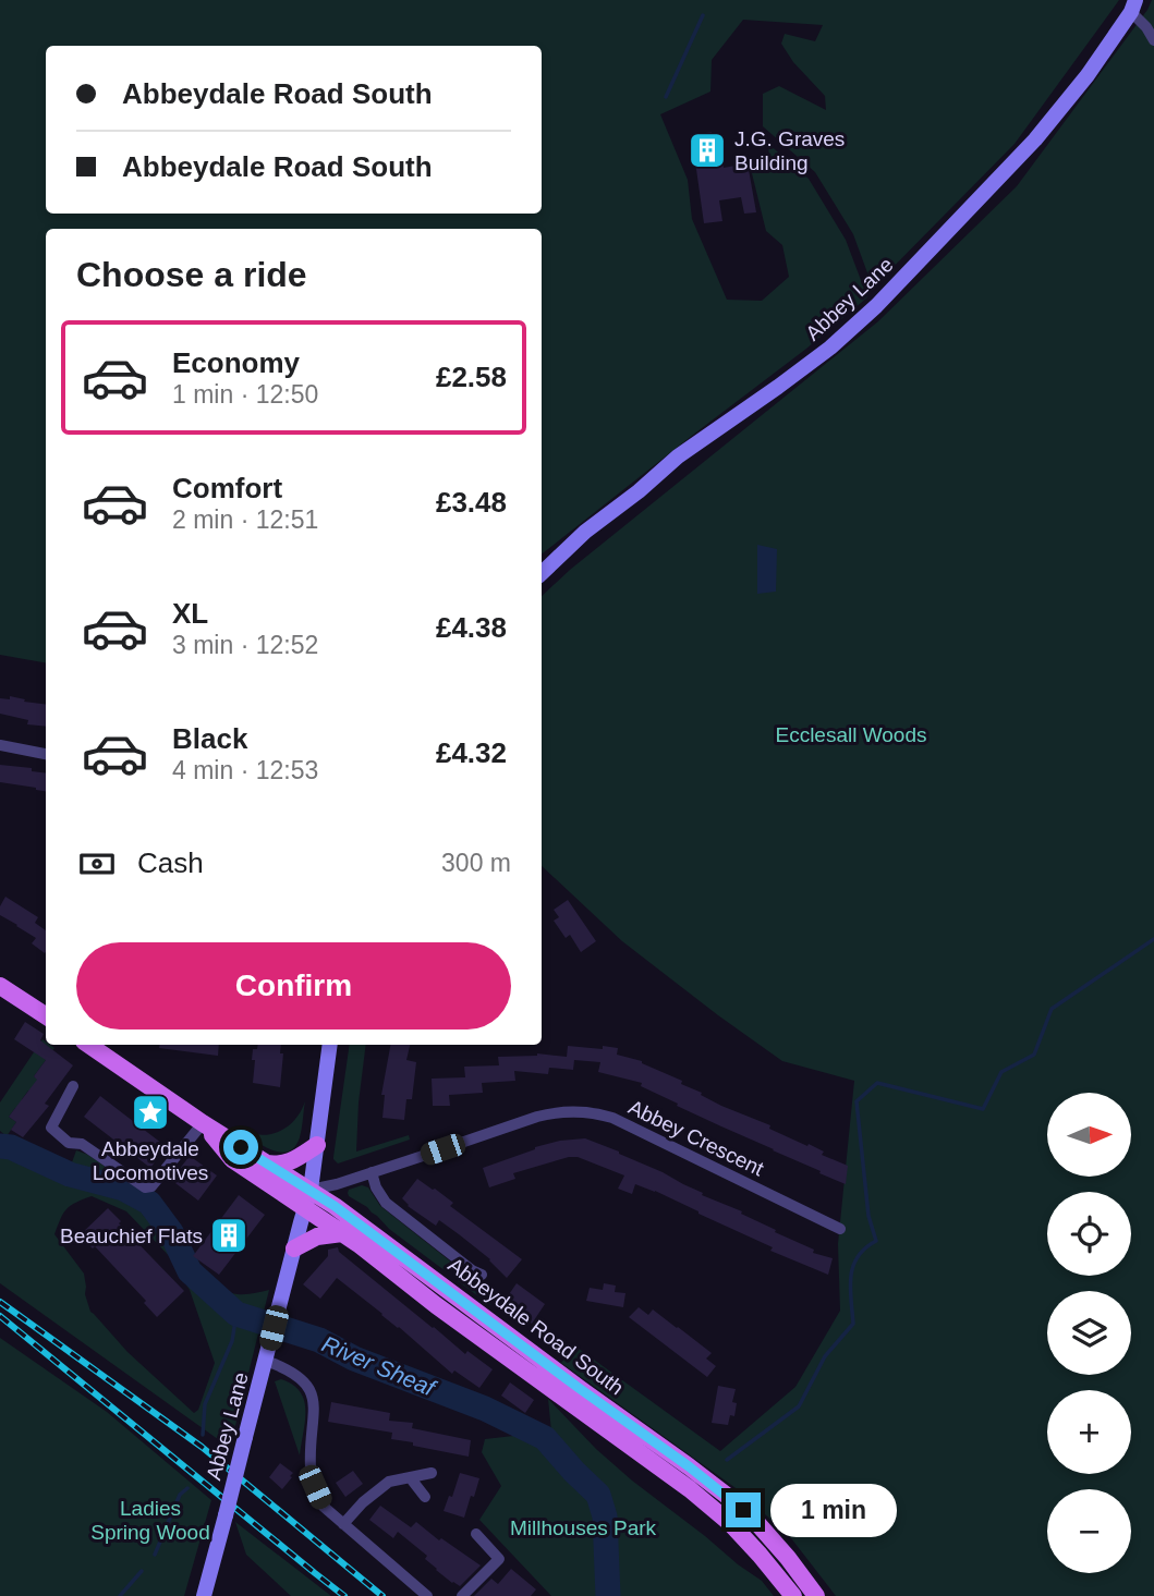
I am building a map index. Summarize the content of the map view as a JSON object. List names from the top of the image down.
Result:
{
  "streets": {
    "main road": ["Abbey Lane", "Abbeydale Road South"],
    "street": ["Abbey Crescent"]
  },
  "crossings": [
    ["Abbey Lane", "Abbey Crescent"],
    ["Abbey Lane", "Abbeydale Road South"],
    ["Abbey Crescent", "Abbeydale Road South"]
  ],
  "water": ["River Sheaf"],
  "parks": ["Ecclesall Woods", "Ladies Spring Wood", "Millhouses Park"],
  "places": {
    "building": ["J.G. Graves Building", "Beauchief Flats"],
    "place": ["Abbeydale Locomotives"]
  },
  "north": "right",
  "page": {
    "banner": ["Abbeydale Road South", "Abbeydale Road South"],
    "heading": "Choose a ride",
    "list": [
      {
        "name": "Economy",
        "note": "1 min · 12:50",
        "value": "£2.58"
      },
      {
        "name": "Comfort",
        "note": "2 min · 12:51",
        "value": "£3.48"
      },
      {
        "name": "XL",
        "note": "3 min · 12:52",
        "value": "£4.38"
      },
      {
        "name": "Black",
        "note": "4 min · 12:53",
        "value": "£4.32"
      }
    ],
    "pay": ["Cash", "300 m"],
    "buttons": "Confirm",
    "map_buttons": ["+", "−"],
    "bubble": "1 min"
  }
}
